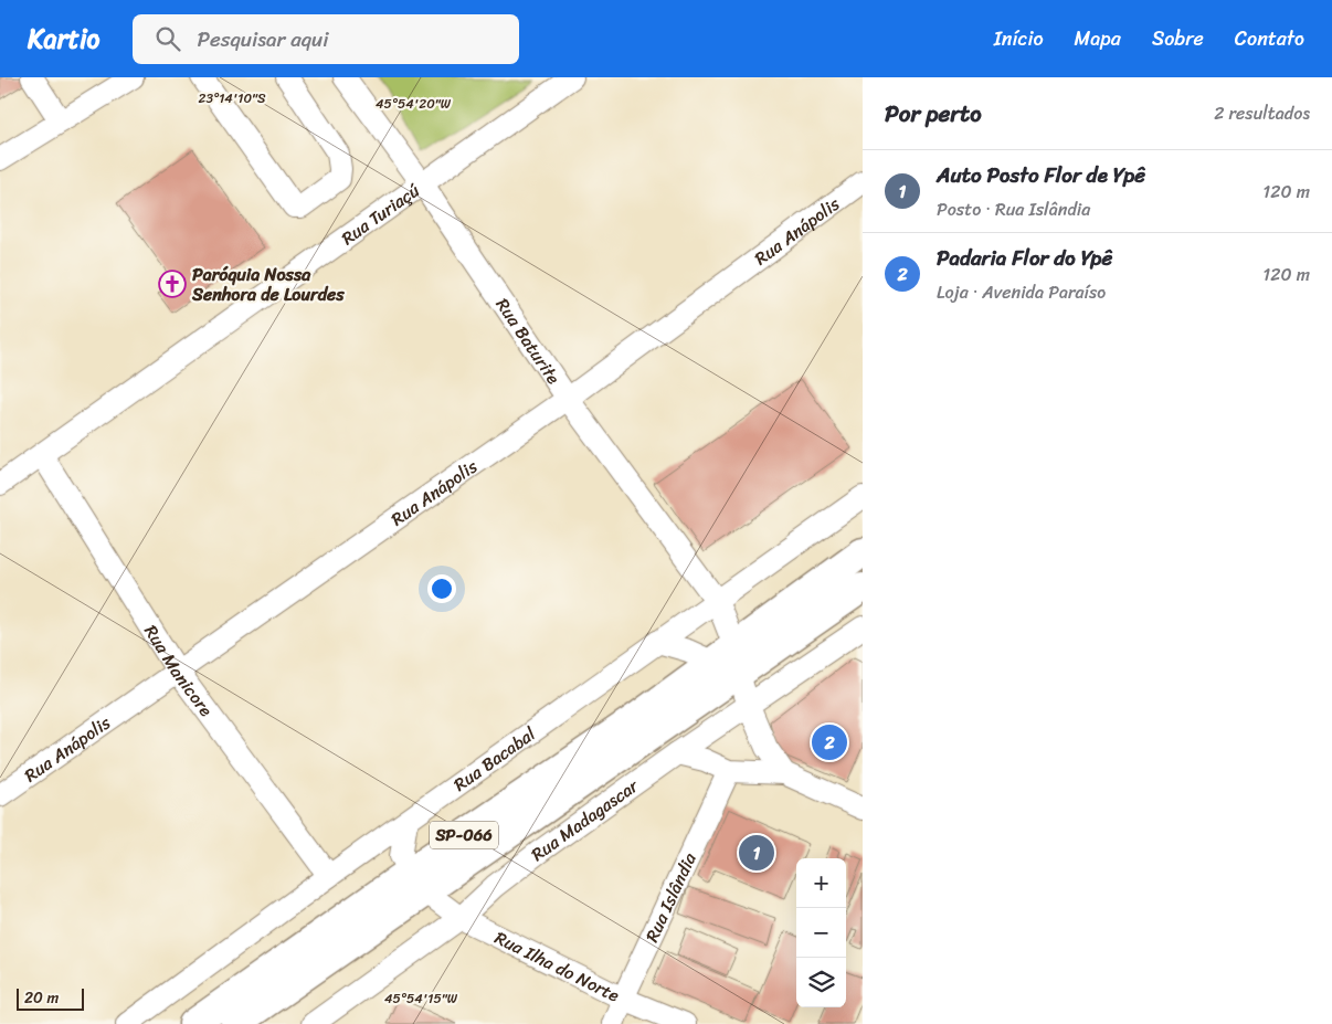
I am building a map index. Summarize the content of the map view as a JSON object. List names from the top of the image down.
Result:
{
  "streets": {
    "main road": ["SP-066"],
    "street": [
      "Rua Turiaçú",
      "Rua Anápolis",
      "Rua Baturite",
      "Rua Manicore",
      "Rua Bacabal",
      "Rua Madagascar",
      "Rua Islândia",
      "Rua Ilha do Norte"
    ]
  },
  "crossings": [
    ["Rua Turiaçú", "Rua Baturite"],
    ["Rua Turiaçú", "Rua Manicore"],
    ["Rua Anápolis", "Rua Baturite"],
    ["Rua Anápolis", "Rua Manicore"],
    ["Rua Baturite", "Rua Bacabal"],
    ["Rua Baturite", "Rua Madagascar"],
    ["Rua Baturite", "SP-066"],
    ["Rua Manicore", "Rua Bacabal"],
    ["Rua Madagascar", "Rua Ilha do Norte"],
    ["SP-066", "Rua Ilha do Norte"],
    ["Rua Islândia", "Rua Ilha do Norte"]
  ],
  "places": {
    "church": ["Paróquia Nossa Senhora de Lourdes"]
  },
  "scale_bar": "20 m",
  "page": {
    "header": "Kartio",
    "search": "Pesquisar aqui",
    "nav": [
      "Início",
      "Mapa",
      "Sobre",
      "Contato"
    ],
    "heading": ["Por perto", "2 resultados"],
    "list": [
      {
        "mark": "1",
        "name": "Auto Posto Flor de Ypê",
        "note": "Posto · Rua Islândia",
        "value": "120 m"
      },
      {
        "mark": "2",
        "name": "Padaria Flor do Ypê",
        "note": "Loja · Avenida Paraíso",
        "value": "120 m"
      }
    ],
    "pins": ["2", "1"],
    "map_buttons": ["+", "−"],
    "scale": "20 m"
  },
  "coordinates": ["23°14'10\"S", "45°54'20\"W", "45°54'15\"W"]
}
